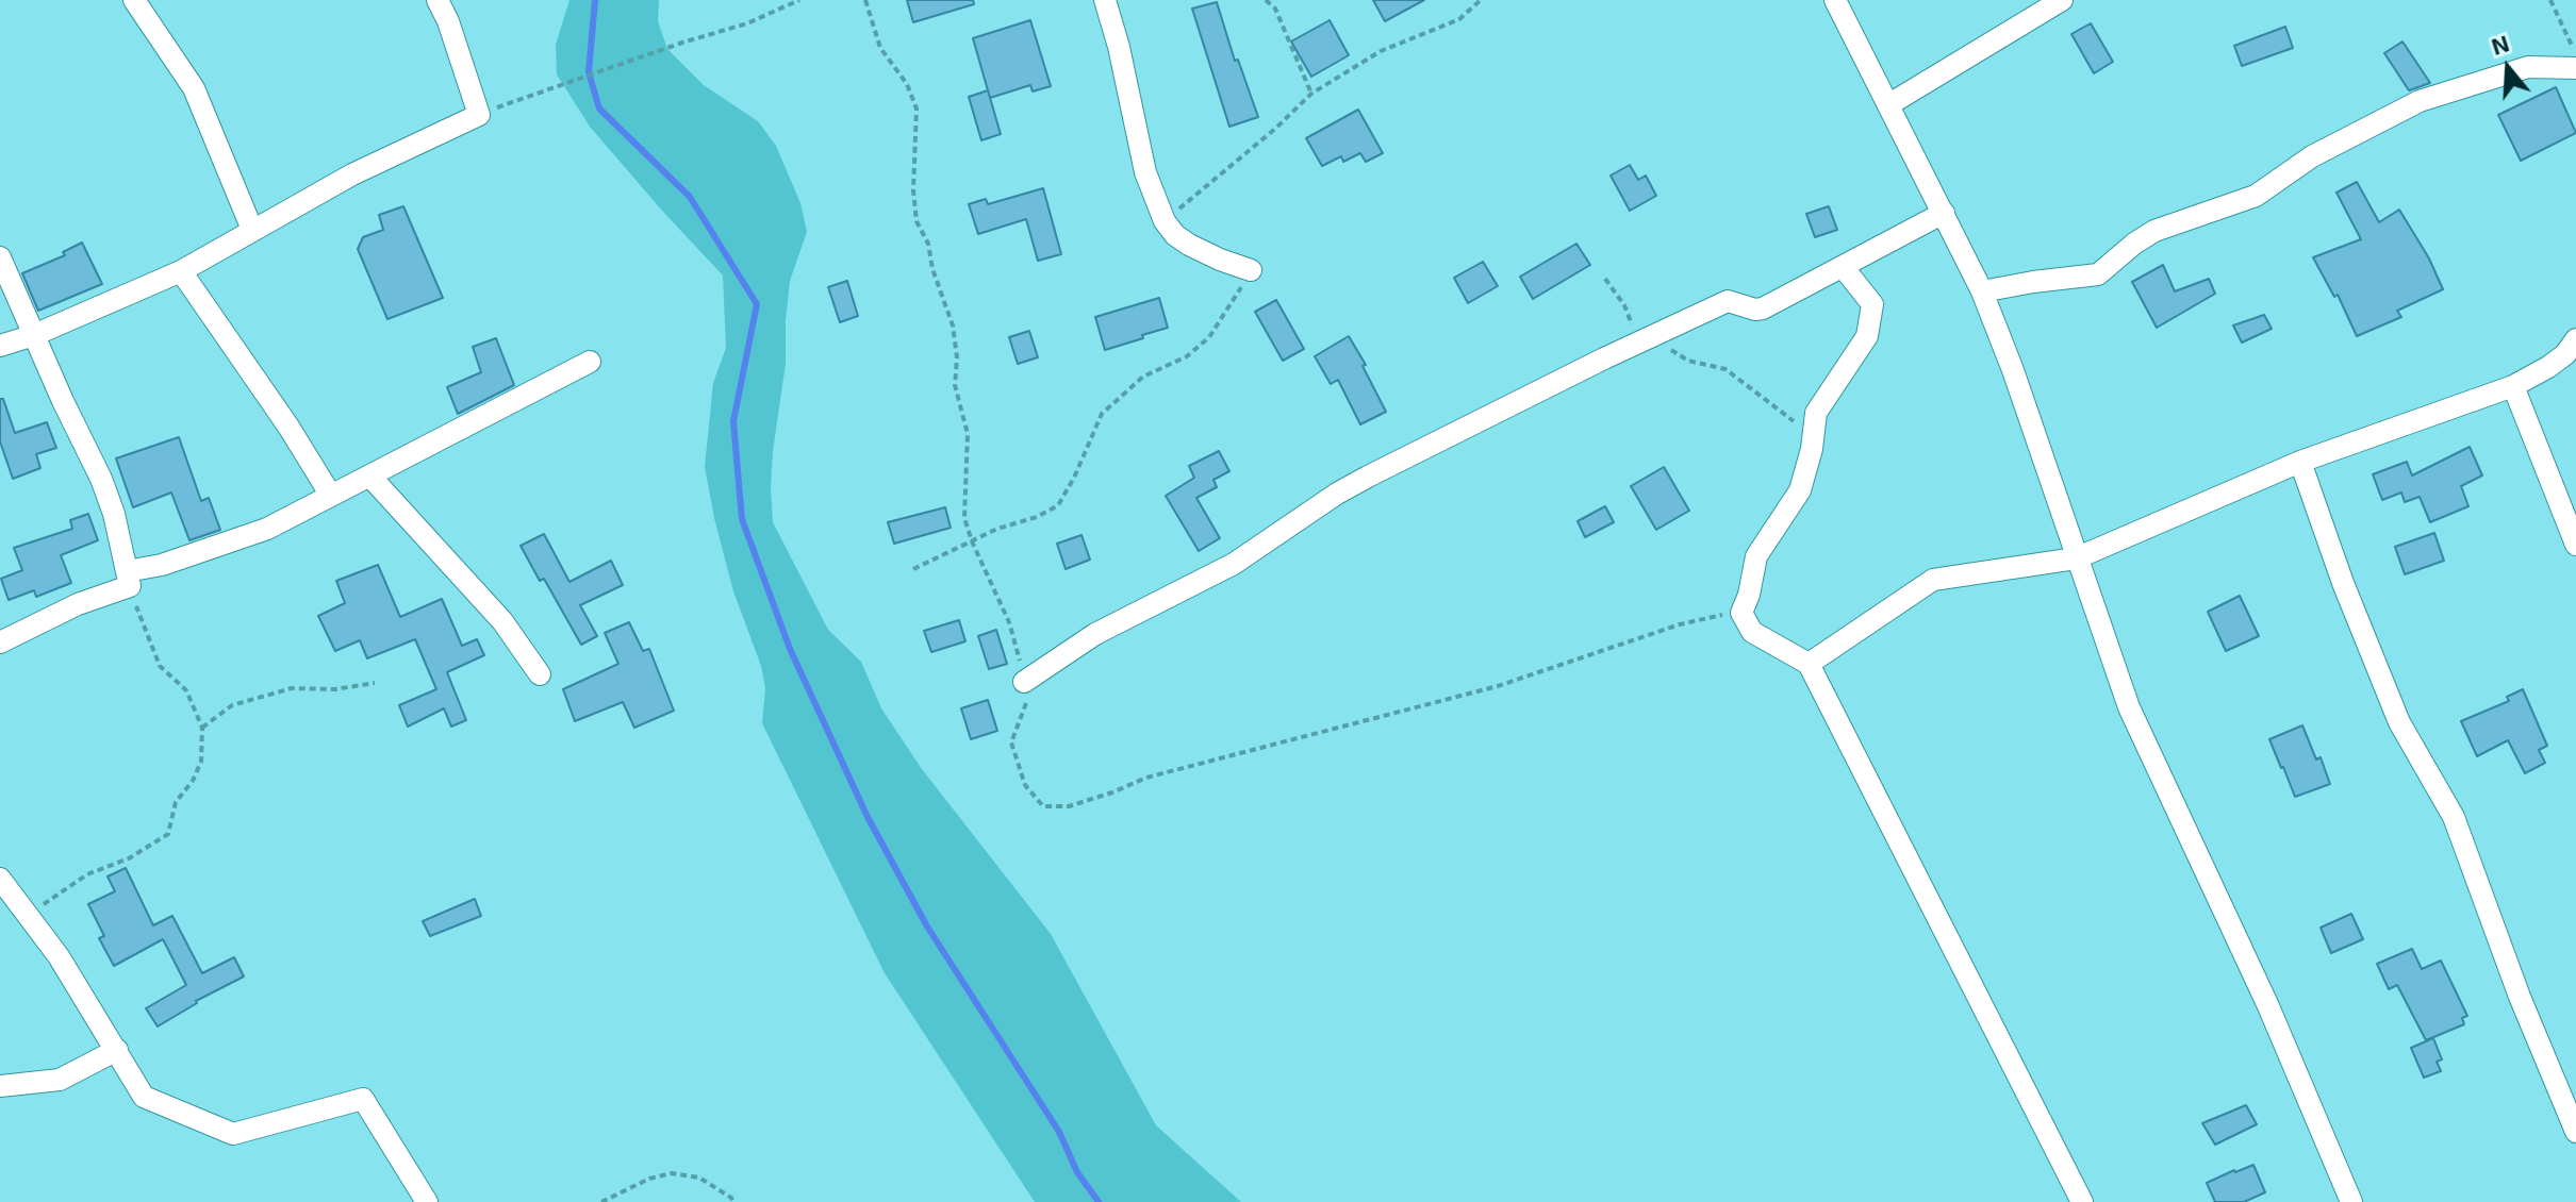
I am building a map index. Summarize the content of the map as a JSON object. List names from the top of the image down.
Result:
{
  "north": "top"
}
